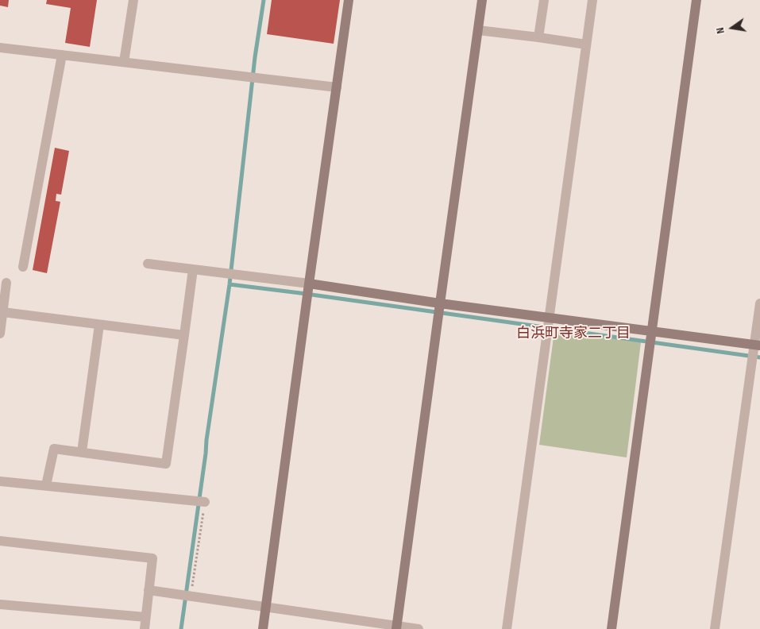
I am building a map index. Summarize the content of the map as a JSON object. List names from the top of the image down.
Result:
{
  "districts": ["白浜町寺家二丁目"],
  "north": "left"
}
